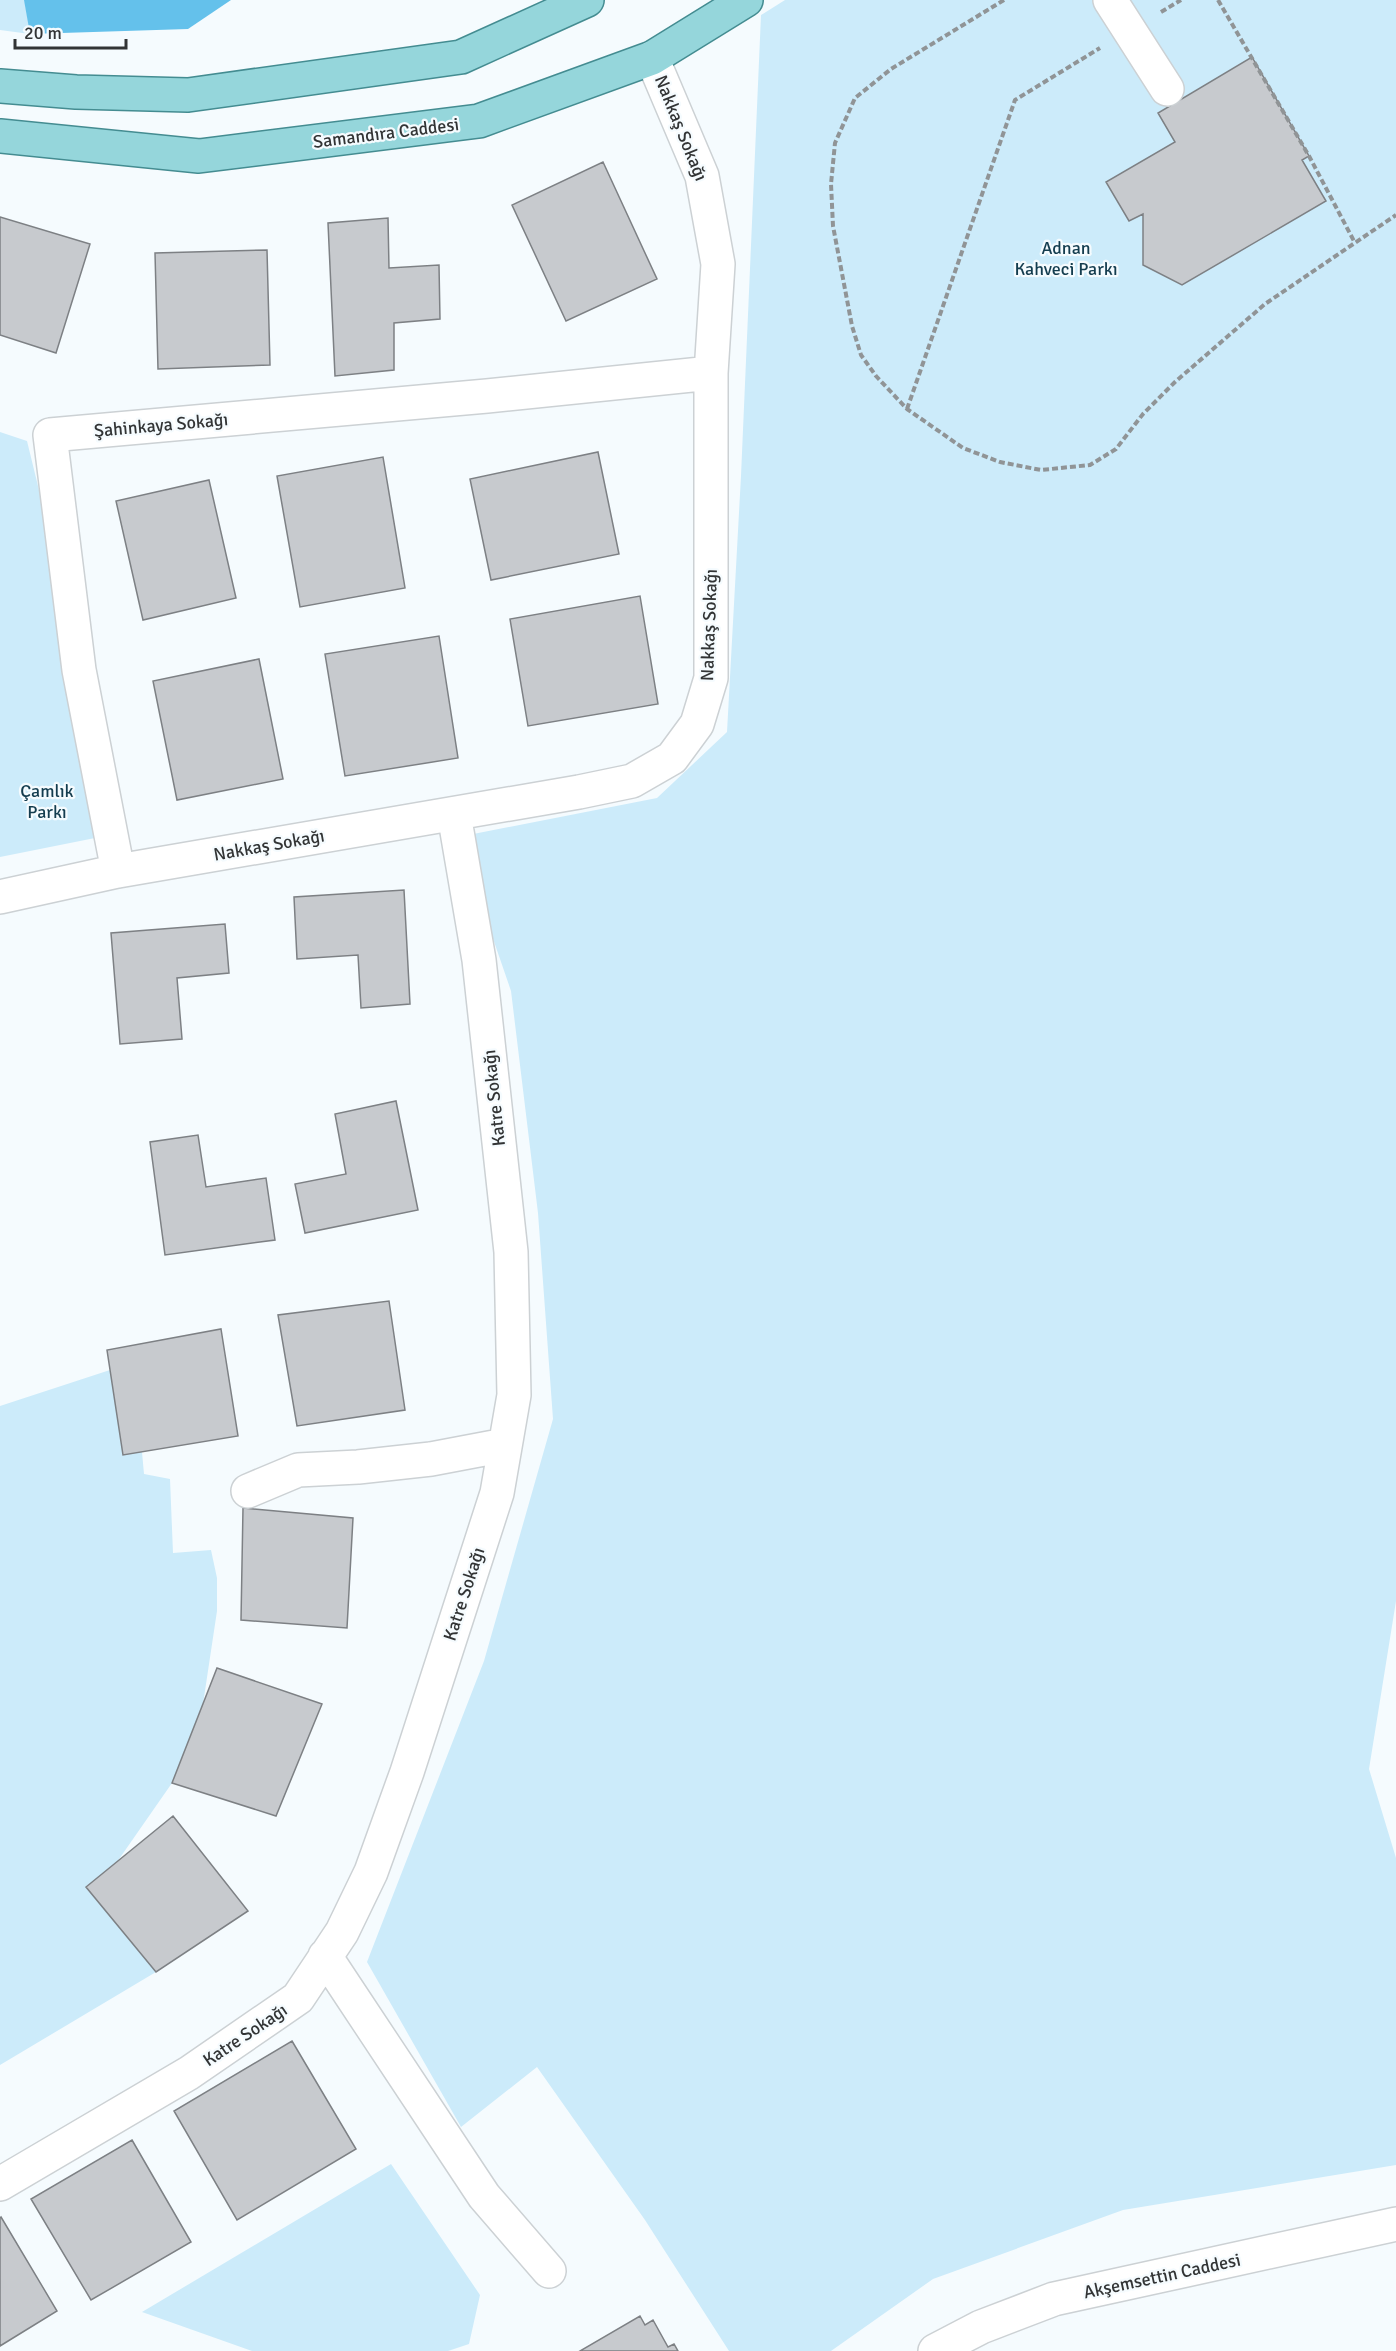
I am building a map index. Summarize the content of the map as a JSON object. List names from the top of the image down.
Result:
{
  "streets": {
    "main road": ["Samandıra Caddesi"],
    "street": [
      "Nakkaş Sokağı",
      "Şahinkaya Sokağı",
      "Katre Sokağı",
      "Akşemsettin Caddesi"
    ]
  },
  "crossings": [
    ["Nakkaş Sokağı", "Samandıra Caddesi"],
    ["Nakkaş Sokağı", "Şahinkaya Sokağı"],
    ["Nakkaş Sokağı", "Katre Sokağı"]
  ],
  "parks": ["Adnan Kahveci Parkı", "Çamlık Parkı"],
  "scale_bar": "20 m"
}
